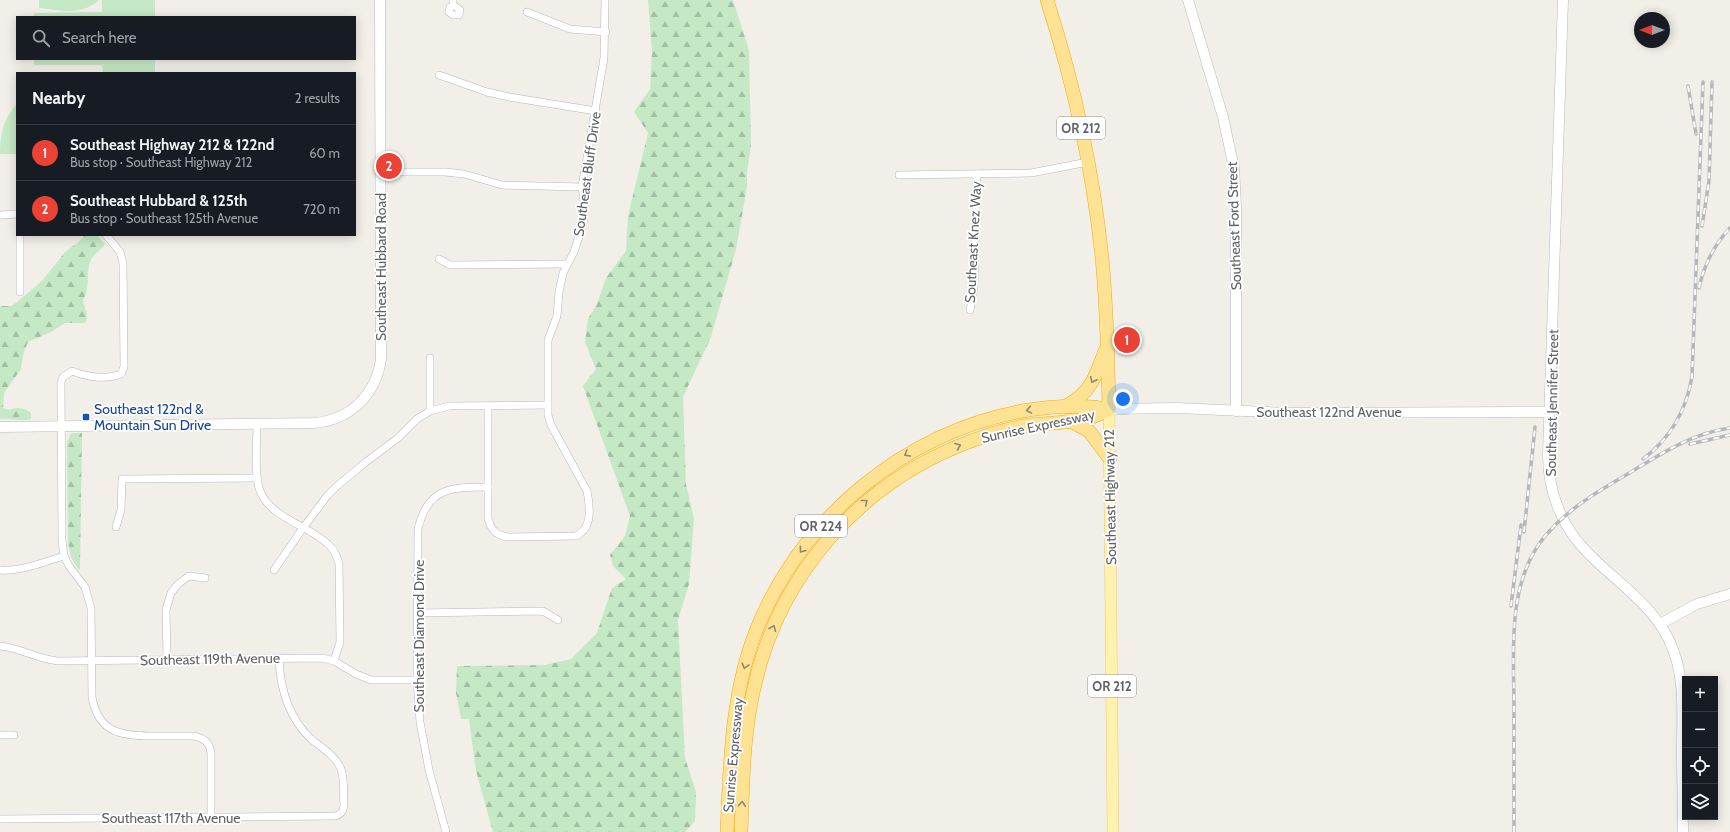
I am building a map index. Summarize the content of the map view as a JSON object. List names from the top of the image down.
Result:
{
  "streets": {
    "highway": [
      "OR 212",
      "Sunrise Expressway",
      "Southeast Highway 212",
      "OR 224"
    ],
    "main road": [
      "Southeast Ford Street",
      "Southeast Hubbard Road",
      "Southeast Jennifer Street",
      "Southeast 122nd Avenue"
    ],
    "street": [
      "Southeast Bluff Drive",
      "Southeast Knez Way",
      "Southeast Diamond Drive",
      "Southeast 119th Avenue",
      "Southeast 117th Avenue"
    ]
  },
  "crossings": [
    ["Southeast Bluff Drive", "Southeast Diamond Drive"],
    ["Southeast Ford Street", "Southeast 122nd Avenue"],
    ["Southeast Jennifer Street", "Southeast 122nd Avenue"],
    ["Southeast 122nd Avenue", "Sunrise Expressway"],
    ["Southeast 122nd Avenue", "Southeast Highway 212"],
    ["Sunrise Expressway", "Southeast Highway 212"],
    ["Sunrise Expressway", "OR 224"],
    ["Southeast Highway 212", "OR 224"],
    ["Southeast Diamond Drive", "Southeast 119th Avenue"],
    ["Southeast 119th Avenue", "Southeast 117th Avenue"]
  ],
  "places": {
    "transit": ["Southeast 122nd & Mountain Sun Drive"]
  },
  "north": "left",
  "page": {
    "search": "Search here",
    "heading": ["Nearby", "2 results"],
    "list": [
      {
        "mark": "1",
        "name": "Southeast Highway 212 & 122nd",
        "note": "Bus stop · Southeast Highway 212",
        "value": "60 m"
      },
      {
        "mark": "2",
        "name": "Southeast Hubbard & 125th",
        "note": "Bus stop · Southeast 125th Avenue",
        "value": "720 m"
      }
    ],
    "pins": ["2", "1"],
    "map_buttons": ["+", "−"]
  }
}
